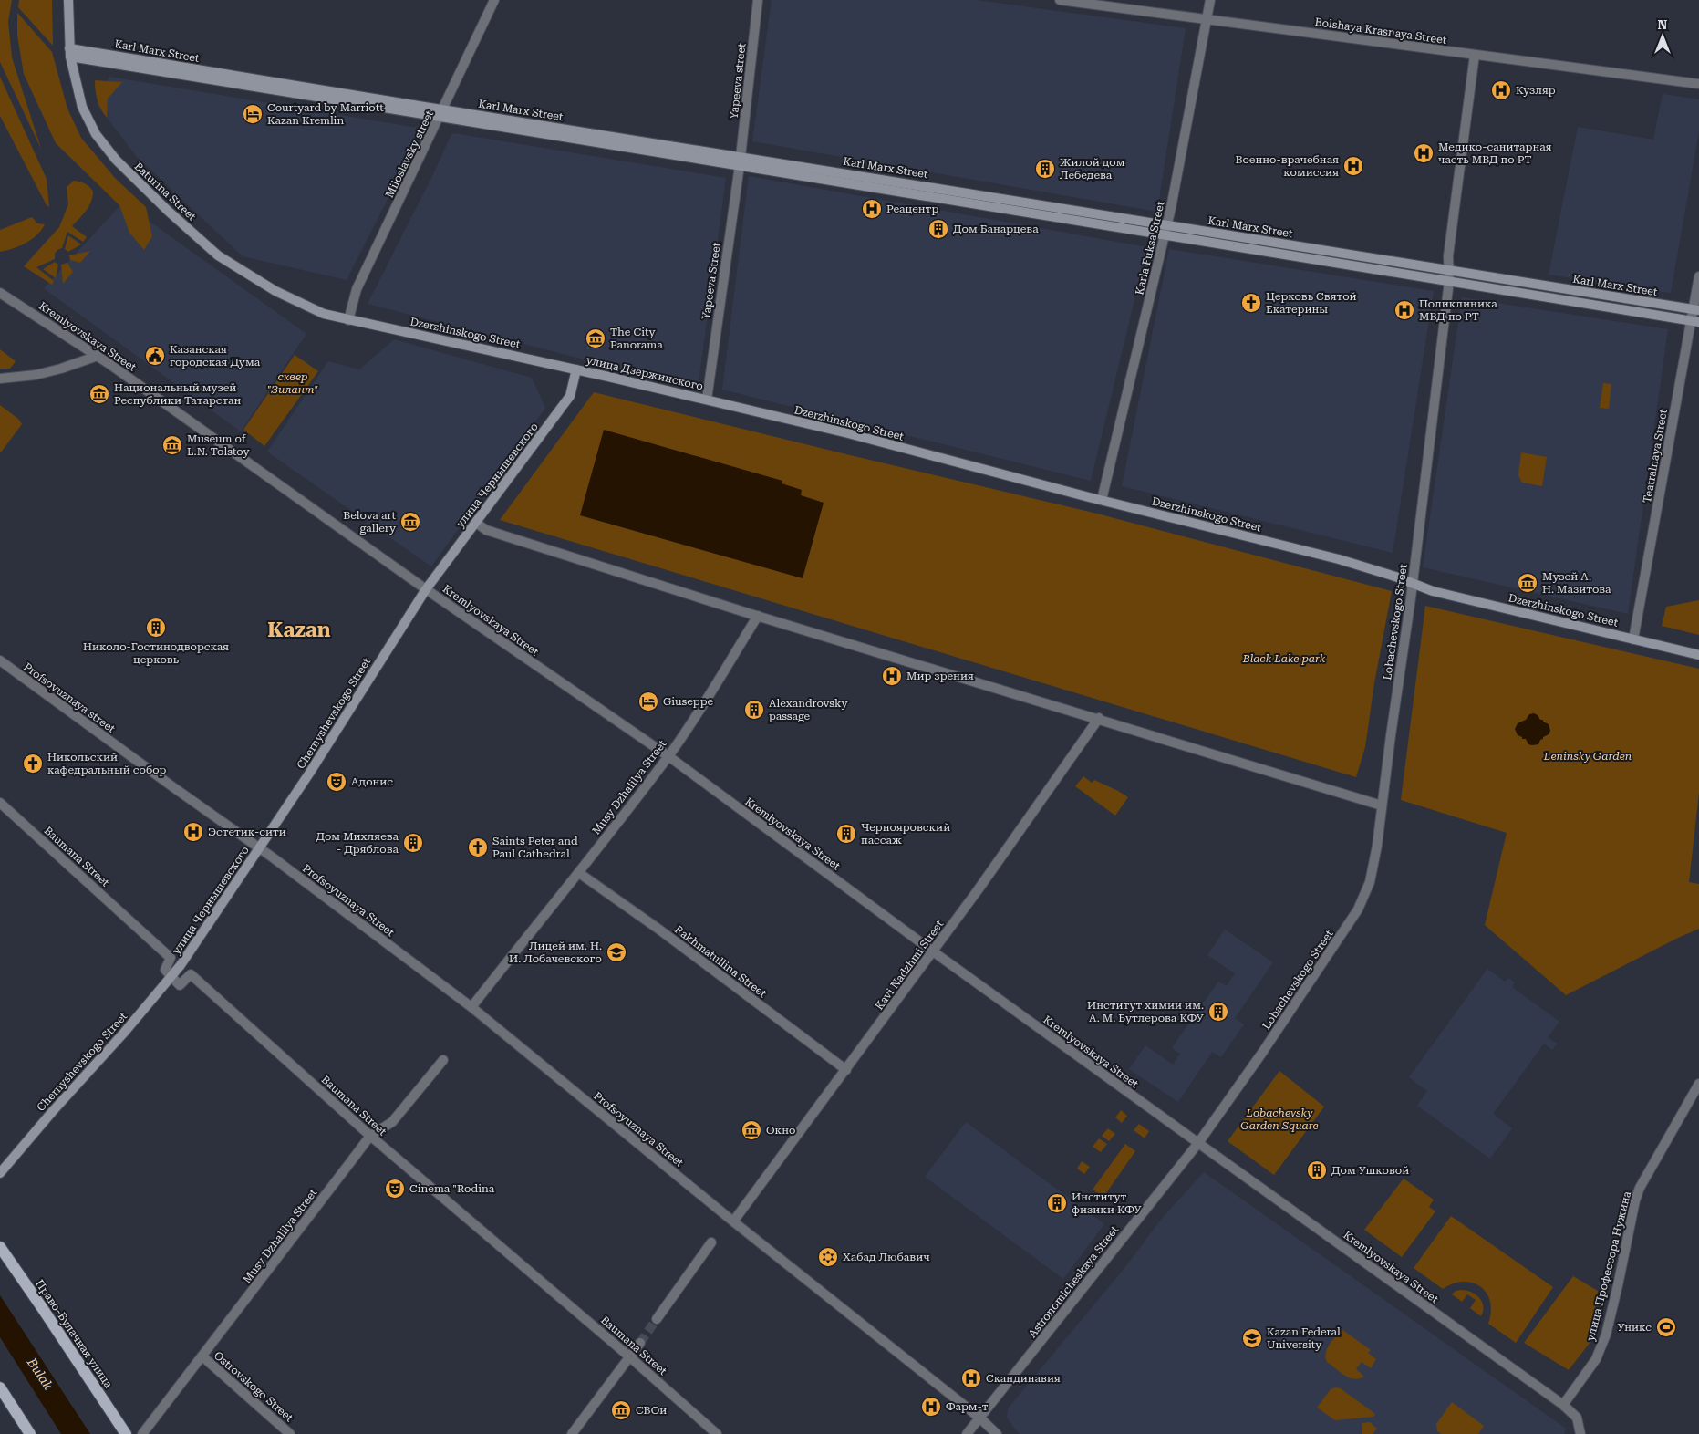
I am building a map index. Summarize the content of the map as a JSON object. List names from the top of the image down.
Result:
{
  "streets": {
    "main road": [
      "Karl Marx Street",
      "Baturina Street",
      "Dzerzhinskogo Street",
      "улица Дзержинского",
      "улица Чернышевского",
      "Chernyshevskogo Street",
      "Право-Булачная улица"
    ],
    "street": [
      "Bolshaya Krasnaya Street",
      "Yapeeva street",
      "Miloslavsky street",
      "Karla Fuksa Street",
      "Yapeeva Street",
      "Kremlyovskaya Street",
      "Teatralnaya Street",
      "Lobachevskogo Street",
      "Musy Dzhalilya Street",
      "Baumana Street",
      "Profsoyuznaya Street",
      "Rakhmatullina Street",
      "Kavi Nadzhmi Street",
      "улица Профессора Нужина",
      "Astronomicheskaya Street",
      "Ostrovskogo Street"
    ]
  },
  "crossings": [
    ["Bolshaya Krasnaya Street", "Karla Fuksa Street"],
    ["Bolshaya Krasnaya Street", "Lobachevskogo Street"],
    ["Karl Marx Street", "Yapeeva street"],
    ["Karl Marx Street", "Miloslavsky street"],
    ["Karl Marx Street", "Baturina Street"],
    ["Karl Marx Street", "Karla Fuksa Street"],
    ["Karl Marx Street", "Yapeeva Street"],
    ["Karl Marx Street", "Teatralnaya Street"],
    ["Karl Marx Street", "Lobachevskogo Street"],
    ["Yapeeva street", "Yapeeva Street"],
    ["Miloslavsky street", "Baturina Street"],
    ["Miloslavsky street", "Dzerzhinskogo Street"],
    ["Baturina Street", "Dzerzhinskogo Street"],
    ["Karla Fuksa Street", "Dzerzhinskogo Street"],
    ["Yapeeva Street", "Dzerzhinskogo Street"],
    ["Yapeeva Street", "улица Дзержинского"],
    ["Dzerzhinskogo Street", "улица Дзержинского"],
    ["Dzerzhinskogo Street", "Teatralnaya Street"],
    ["Dzerzhinskogo Street", "улица Чернышевского"],
    ["Dzerzhinskogo Street", "Lobachevskogo Street"],
    ["Kremlyovskaya Street", "улица Чернышевского"],
    ["Kremlyovskaya Street", "Lobachevskogo Street"],
    ["Kremlyovskaya Street", "Chernyshevskogo Street"],
    ["Kremlyovskaya Street", "Musy Dzhalilya Street"],
    ["Kremlyovskaya Street", "Kavi Nadzhmi Street"],
    ["Kremlyovskaya Street", "улица Профессора Нужина"],
    ["Kremlyovskaya Street", "Astronomicheskaya Street"],
    ["улица Дзержинского", "улица Чернышевского"],
    ["улица Чернышевского", "Chernyshevskogo Street"],
    ["улица Чернышевского", "Baumana Street"],
    ["улица Чернышевского", "Profsoyuznaya Street"],
    ["Lobachevskogo Street", "Astronomicheskaya Street"],
    ["Chernyshevskogo Street", "Baumana Street"],
    ["Chernyshevskogo Street", "Profsoyuznaya Street"],
    ["Musy Dzhalilya Street", "Baumana Street"],
    ["Musy Dzhalilya Street", "Profsoyuznaya Street"],
    ["Musy Dzhalilya Street", "Rakhmatullina Street"],
    ["Musy Dzhalilya Street", "Ostrovskogo Street"],
    ["Profsoyuznaya Street", "Kavi Nadzhmi Street"],
    ["Profsoyuznaya Street", "Astronomicheskaya Street"],
    ["Rakhmatullina Street", "Kavi Nadzhmi Street"]
  ],
  "districts": ["Kazan"],
  "water": ["Bulak"],
  "parks": [
    "сквер \"Зилант\"",
    "Black Lake park",
    "Leninsky Garden",
    "Lobachevsky Garden Square"
  ],
  "places": {
    "hospital": [
      "Кузляр",
      "Медико-санитарная часть МВД по РТ",
      "Военно-врачебная комиссия",
      "Реацентр",
      "Поликлиника МВД по РТ",
      "Мир зрения",
      "Эстетик-сити",
      "Скандинавия",
      "Фарм-т"
    ],
    "hotel": ["Courtyard by Marriott Kazan Kremlin", "Giuseppe"],
    "building": [
      "Жилой дом Лебедева",
      "Дом Банарцева",
      "Николо-Гостинодворская церковь",
      "Alexandrovsky passage",
      "Чернояровский пассаж",
      "Дом Михляева - Дряблова",
      "Институт химии им. А. М. Бутлерова КФУ",
      "Дом Ушковой",
      "Институт физики КФУ"
    ],
    "church": ["Церковь Святой Екатерины", "Никольский кафедральный собор", "Saints Peter and Paul Cathedral"],
    "museum": [
      "The City Panorama",
      "Национальный музей Республики Татарстан",
      "Museum of L.N. Tolstoy",
      "Belova art gallery",
      "Музей А. Н. Мазитова",
      "Окно",
      "СВОи"
    ],
    "public building": ["Казанская городская Дума"],
    "theatre": ["Адонис", "Cinema \"Rodina"],
    "school or university": ["Лицей им. Н. И. Лобачевского", "Kazan Federal University"],
    "synagogue": ["Хабад Любавич"],
    "sports": ["Уникс"]
  },
  "north": "top"
}
